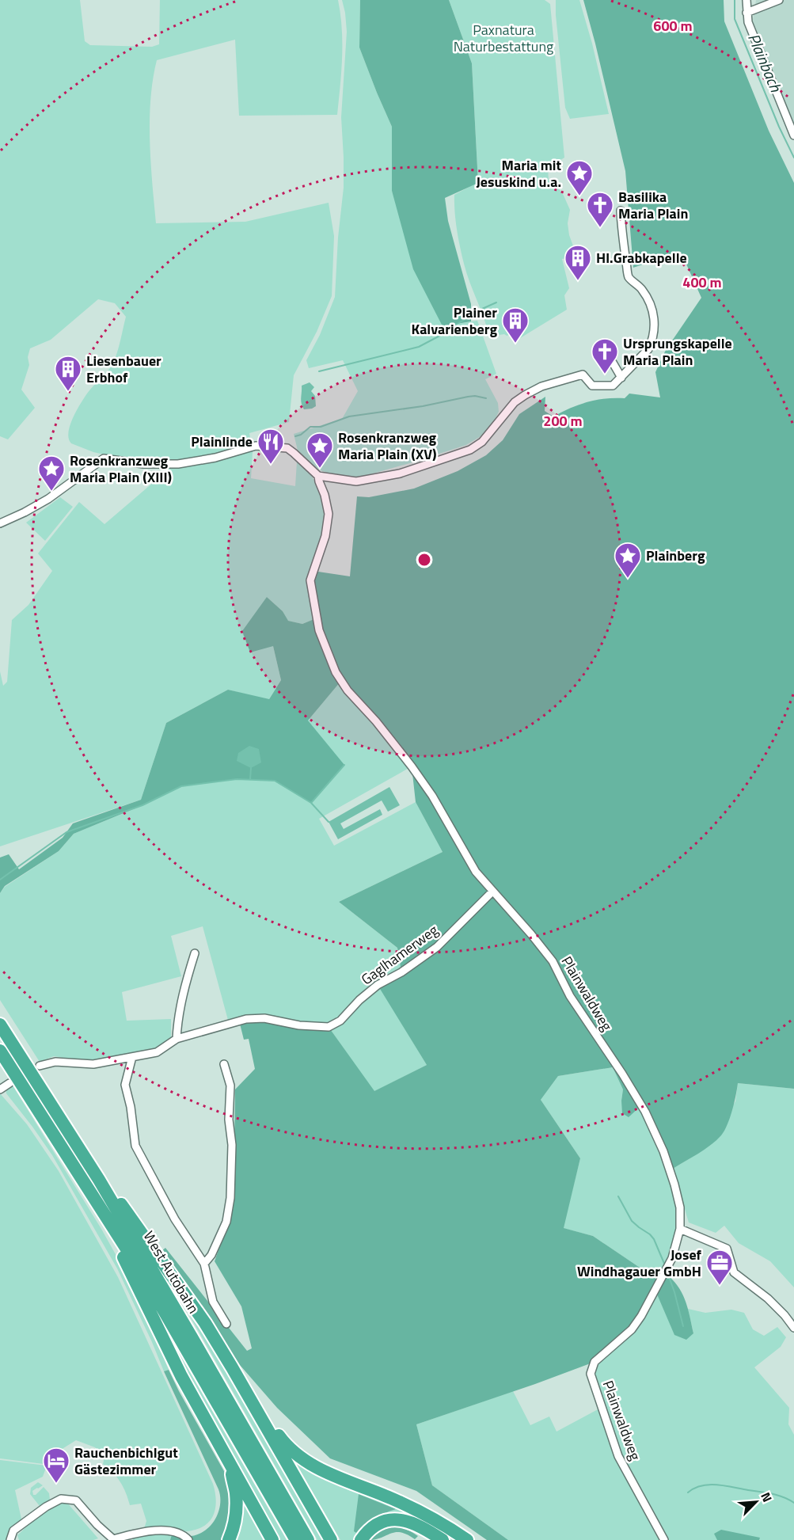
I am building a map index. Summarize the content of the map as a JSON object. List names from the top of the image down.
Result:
{
  "streets": {
    "highway": ["West Autobahn"],
    "street": ["Gaglhamerweg", "Plainwaldweg"]
  },
  "crossings": [
    ["Gaglhamerweg", "Plainwaldweg"]
  ],
  "water": ["Plainbach"],
  "parks": ["Paxnatura Naturbestattung"],
  "places": {
    "place": [
      "Maria mit Jesuskind u.a.",
      "Rosenkranzweg Maria Plain (XV)",
      "Rosenkranzweg Maria Plain (XIII)",
      "Plainberg"
    ],
    "church": ["Basilika Maria Plain", "Ursprungskapelle Maria Plain"],
    "building": ["Hl.Grabkapelle", "Plainer Kalvarienberg", "Liesenbauer Erbhof"],
    "restaurant": ["Plainlinde"],
    "office": ["Josef Windhagauer GmbH"],
    "hotel": ["Rauchenbichlgut Gästezimmer"]
  },
  "north": "top right",
  "rings": ["600 m", "400 m", "200 m"]
}
